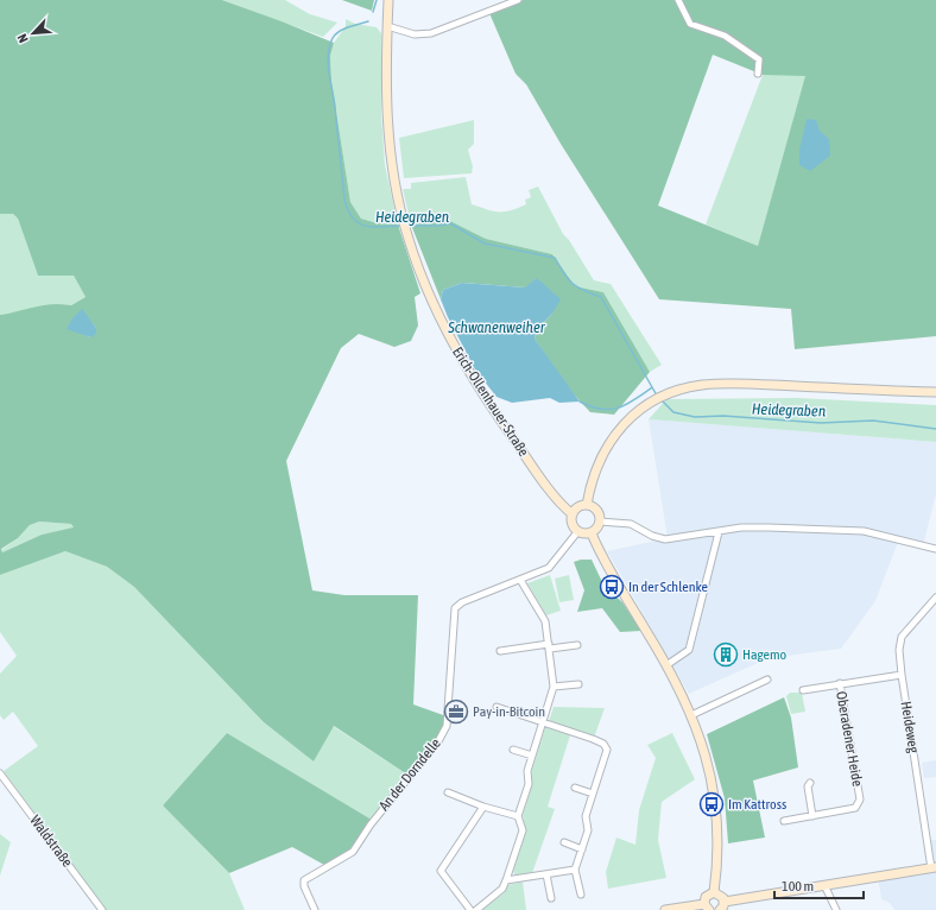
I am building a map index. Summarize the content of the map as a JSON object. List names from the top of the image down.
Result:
{
  "streets": {
    "street": [
      "Erich-Ollenhauer-Straße",
      "Heideweg",
      "Oberadener Heide",
      "An der Dorndelle",
      "Waldstraße"
    ]
  },
  "crossings": [
    ["Erich-Ollenhauer-Straße", "An der Dorndelle"],
    ["Heideweg", "Oberadener Heide"]
  ],
  "water": ["Heidegraben", "Schwanenweiher"],
  "places": {
    "bus stop": ["In der Schlenke", "Im Kattross"],
    "building": ["Hagemo"],
    "office": ["Pay-in-Bitcoin"]
  },
  "scale_bar": "100 m",
  "north": "bottom left"
}
